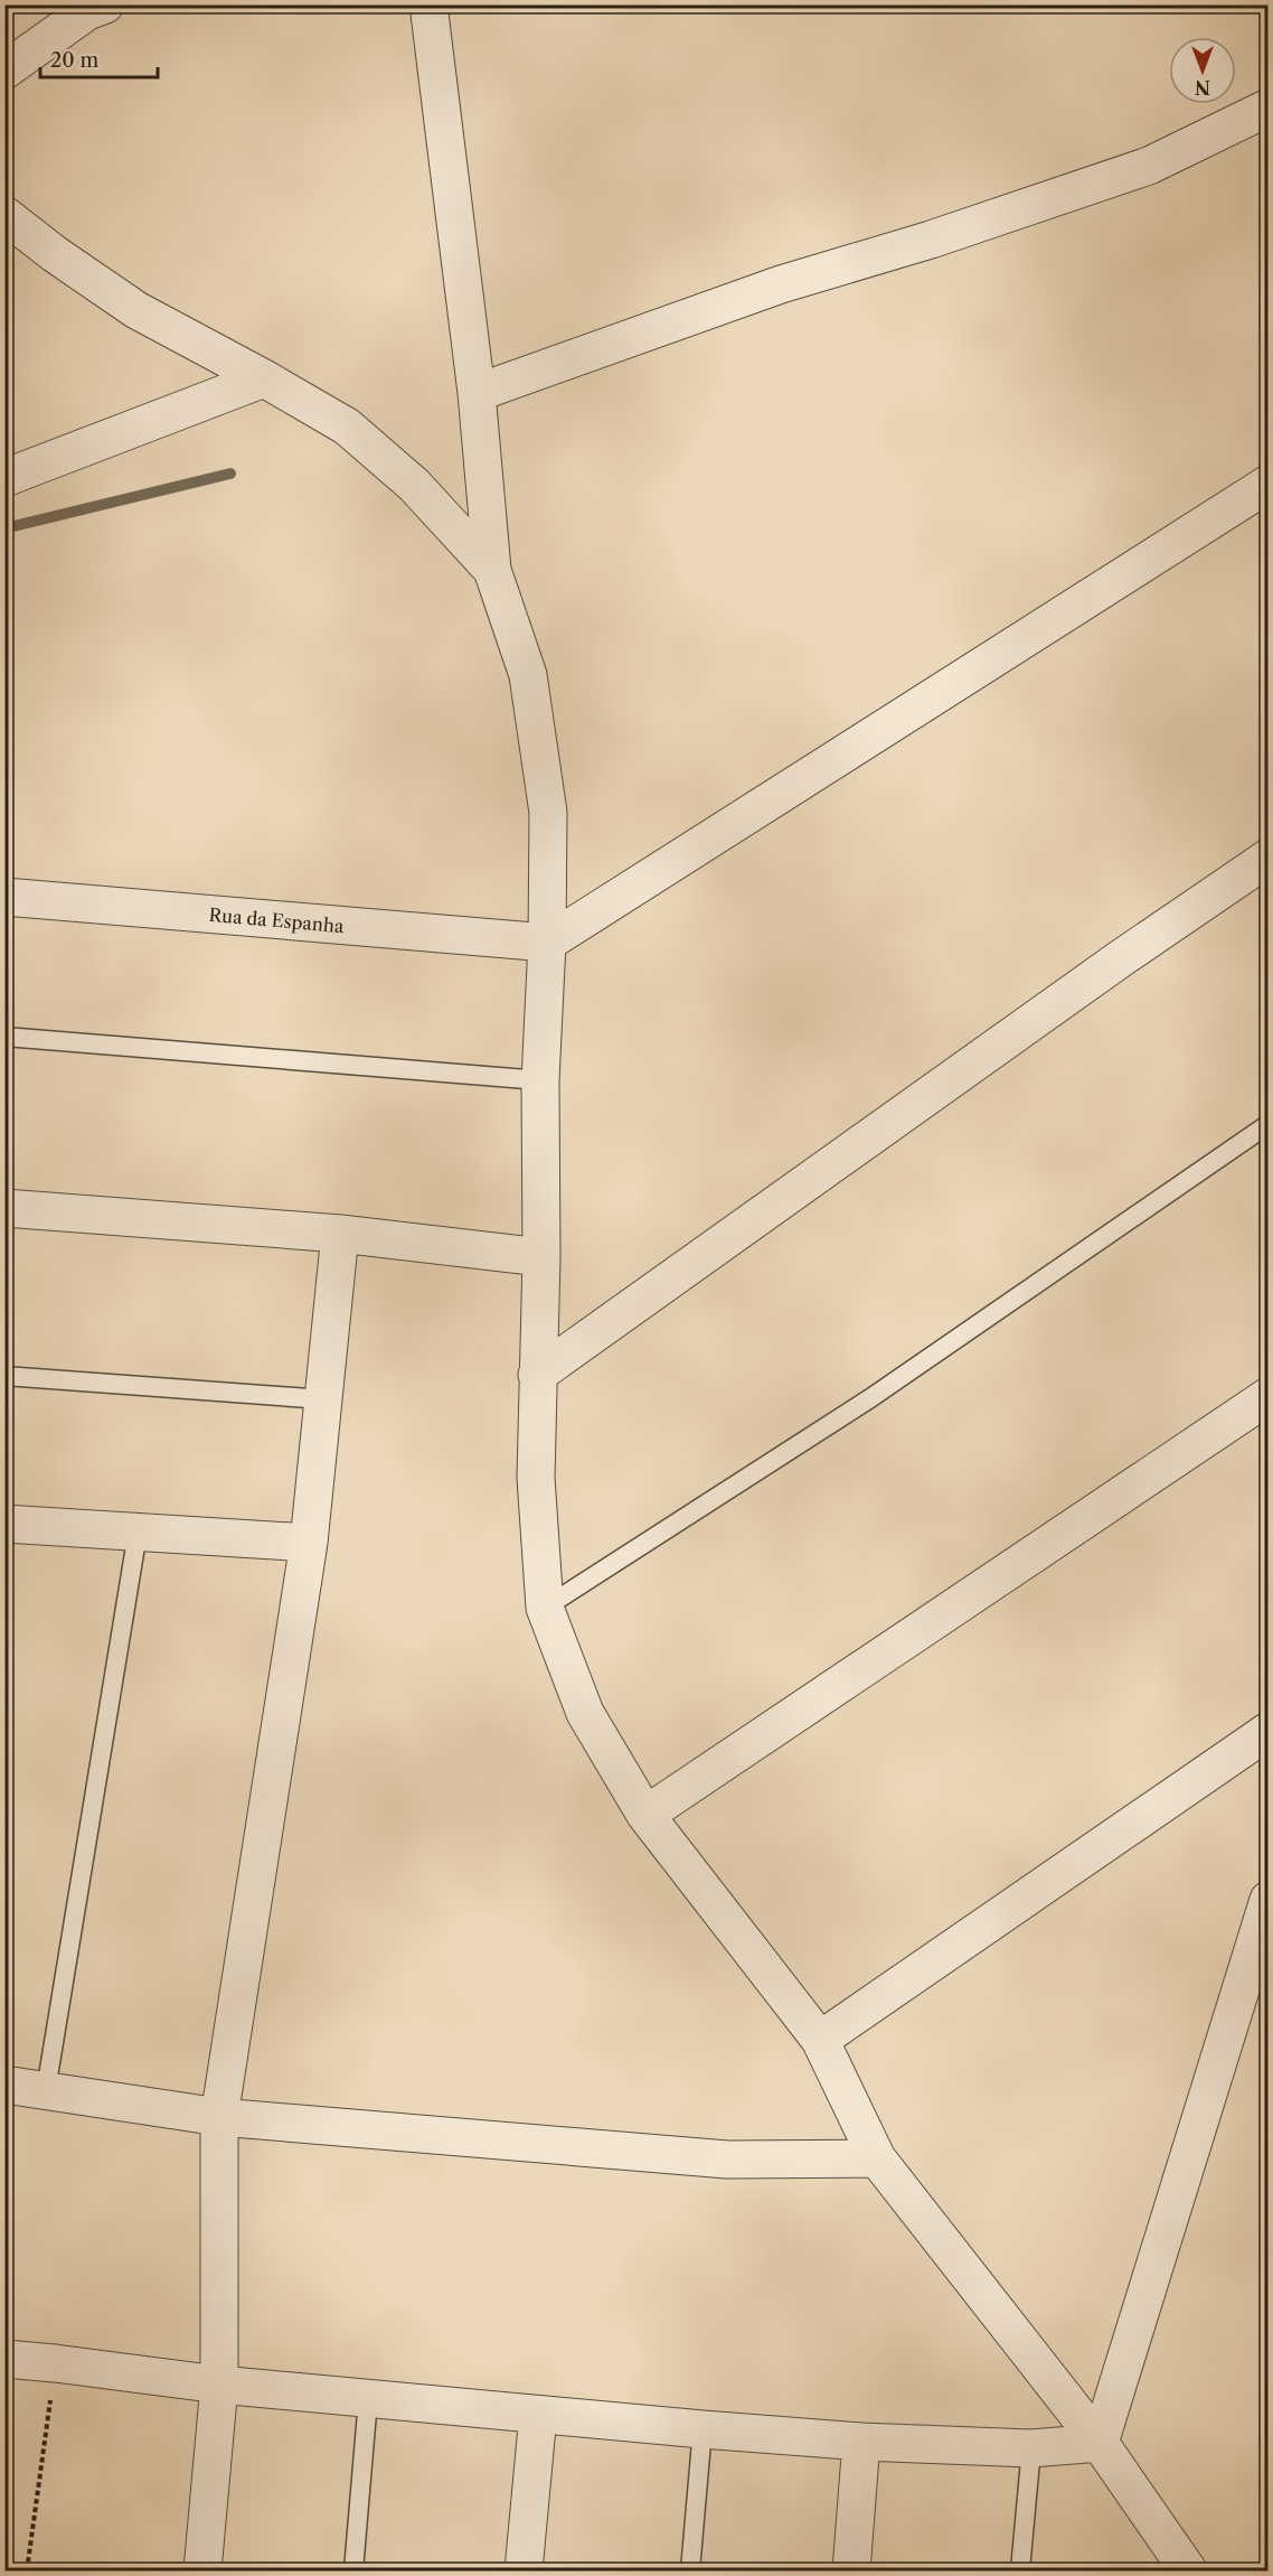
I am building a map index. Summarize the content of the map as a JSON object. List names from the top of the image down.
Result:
{
  "streets": {
    "street": ["Rua da Espanha"]
  },
  "scale_bar": "20 m",
  "north": "bottom"
}
